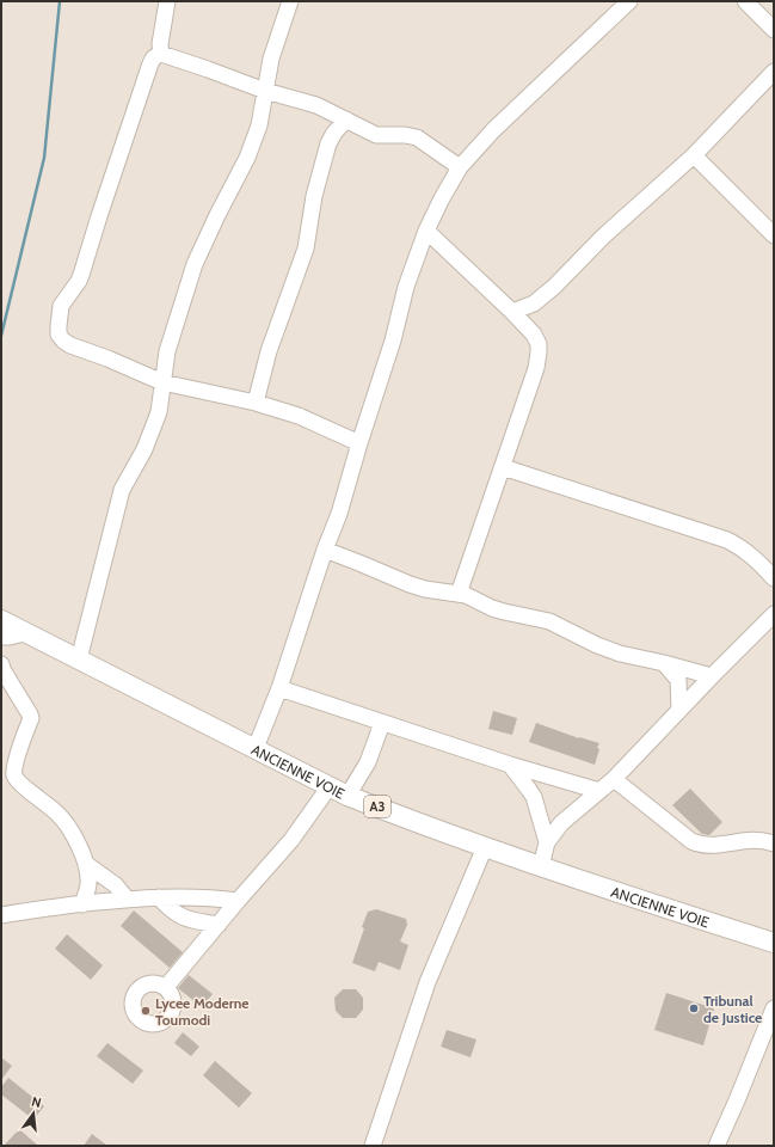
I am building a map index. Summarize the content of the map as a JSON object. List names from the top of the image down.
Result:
{
  "streets": {
    "main road": ["ANCIENNE VOIE", "A3"]
  },
  "places": ["Tribunal de Justice", "Lycee Moderne Toumodi"],
  "north": "top"
}
